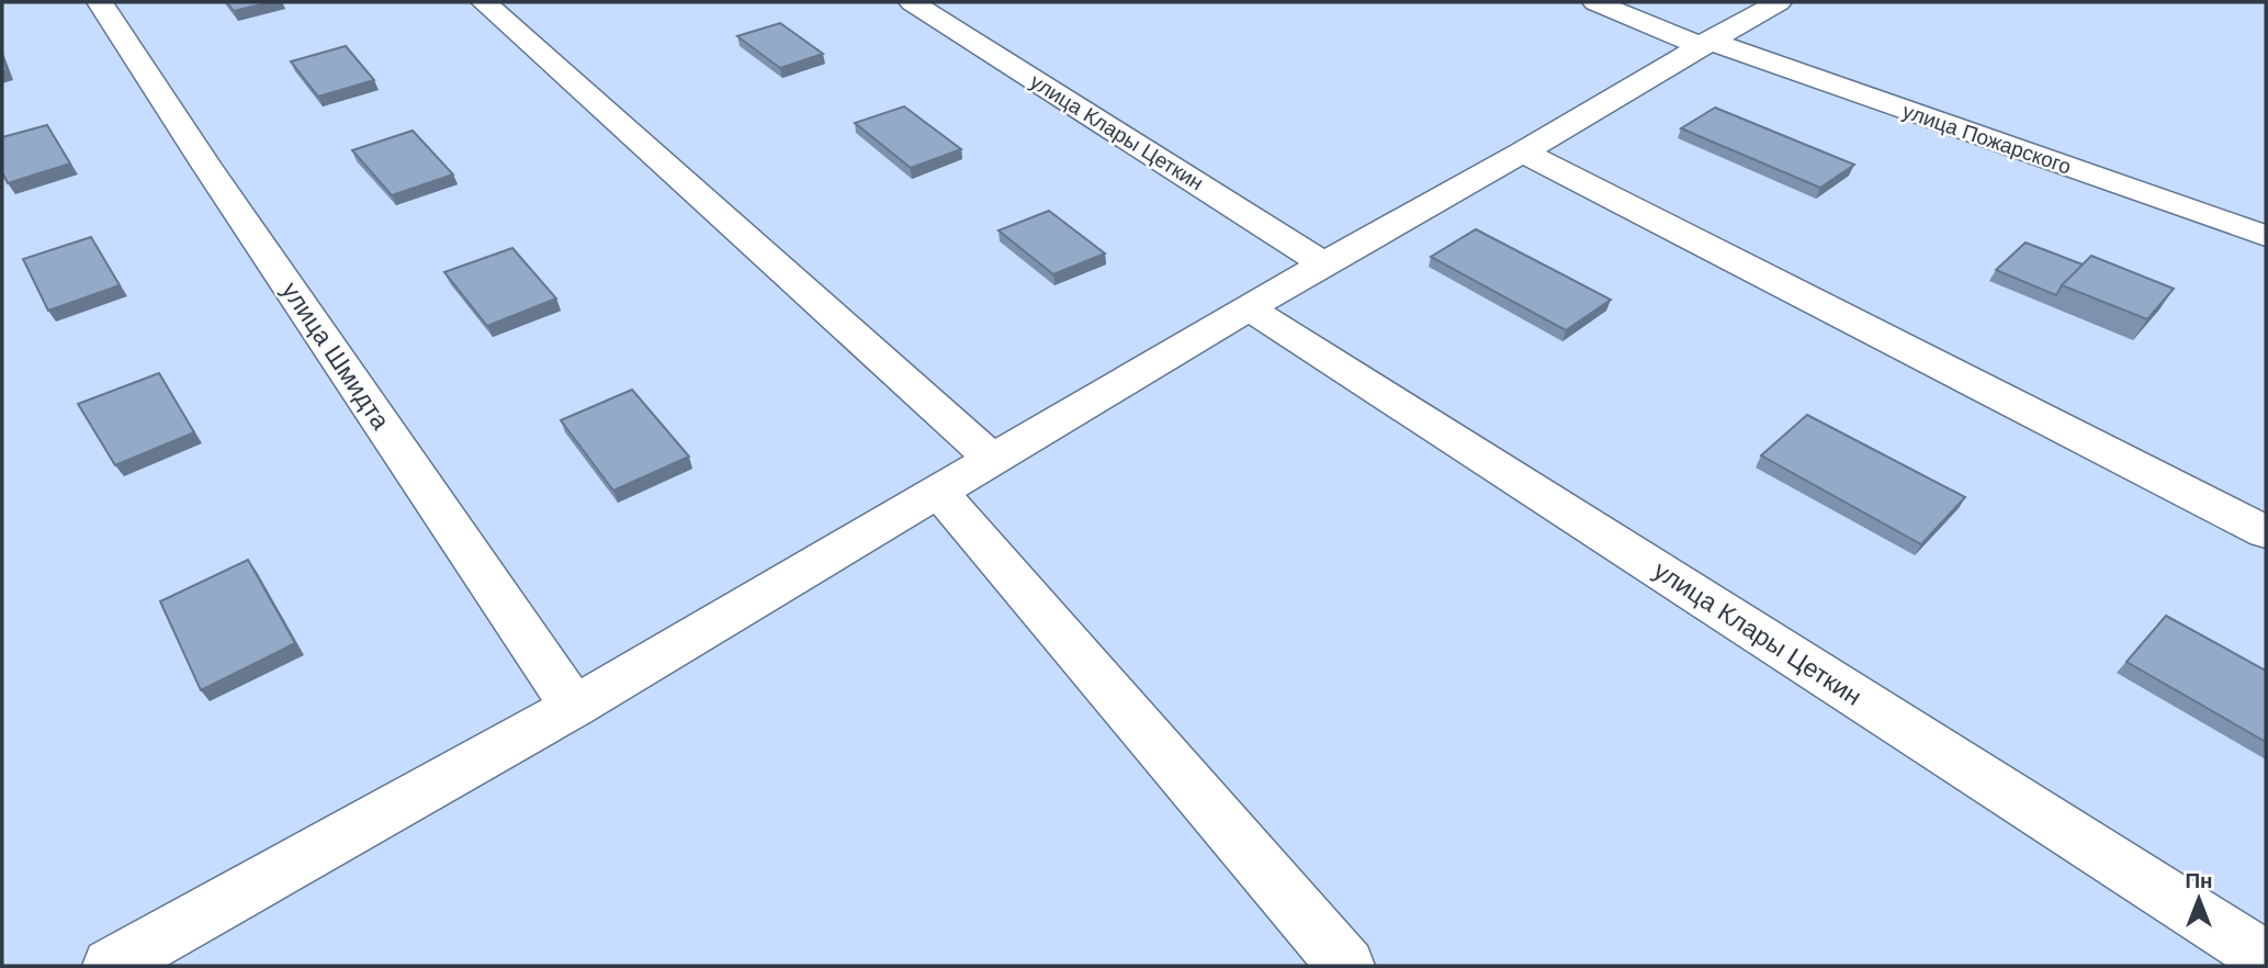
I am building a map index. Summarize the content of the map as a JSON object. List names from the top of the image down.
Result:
{
  "streets": {
    "street": ["улица Клары Цеткин", "улица Пожарского", "улица Шмидта"]
  },
  "north": "top"
}
